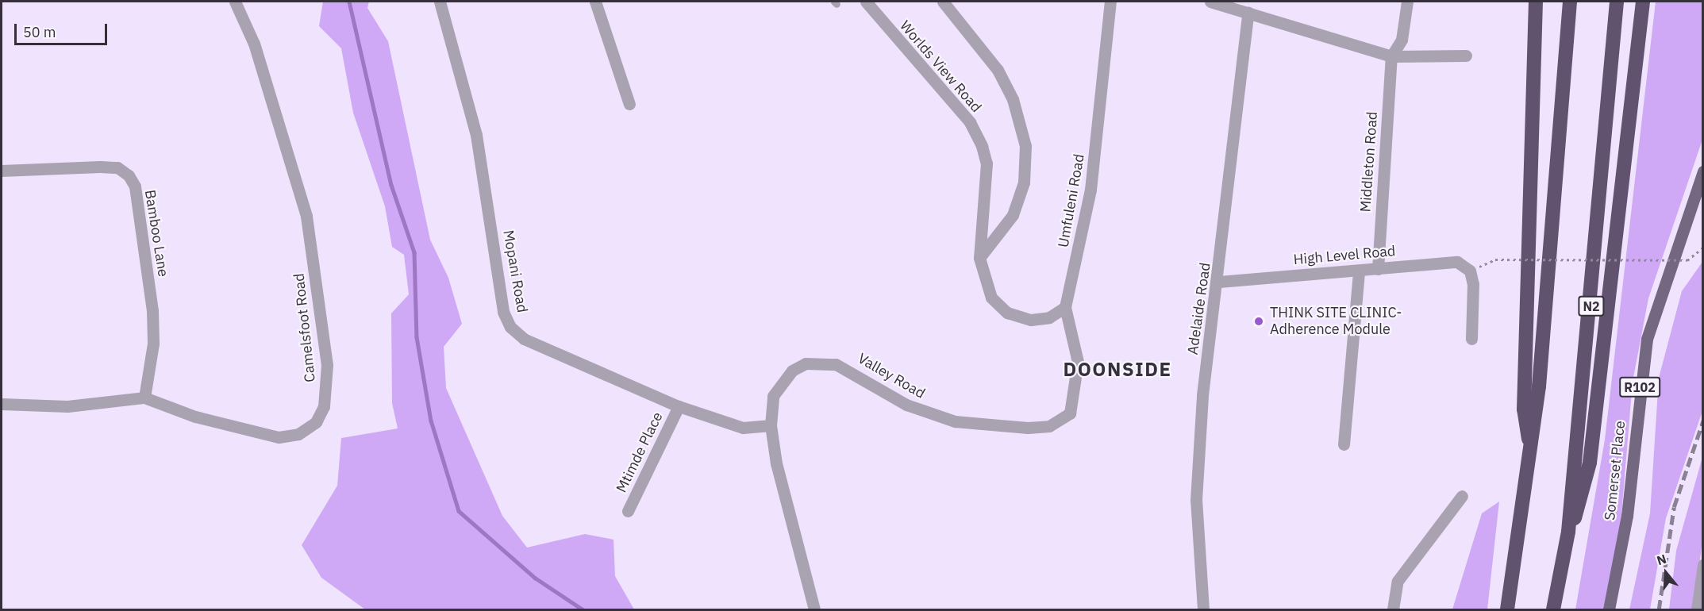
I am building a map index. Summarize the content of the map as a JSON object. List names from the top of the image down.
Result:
{
  "streets": {
    "highway": ["N2"],
    "main road": ["R102", "Somerset Place"],
    "street": [
      "Worlds View Road",
      "Middleton Road",
      "Umfuleni Road",
      "Bamboo Lane",
      "High Level Road",
      "Mopani Road",
      "Adelaide Road",
      "Camelsfoot Road",
      "Valley Road",
      "Mtimde Place"
    ]
  },
  "crossings": [
    ["Worlds View Road", "Umfuleni Road"],
    ["Middleton Road", "High Level Road"],
    ["Umfuleni Road", "Valley Road"],
    ["Bamboo Lane", "Camelsfoot Road"],
    ["High Level Road", "Adelaide Road"],
    ["Mopani Road", "Valley Road"],
    ["Mopani Road", "Mtimde Place"]
  ],
  "districts": ["DOONSIDE"],
  "places": ["THINK SITE CLINIC- Adherence Module"],
  "scale_bar": "50 m",
  "north": "top"
}
